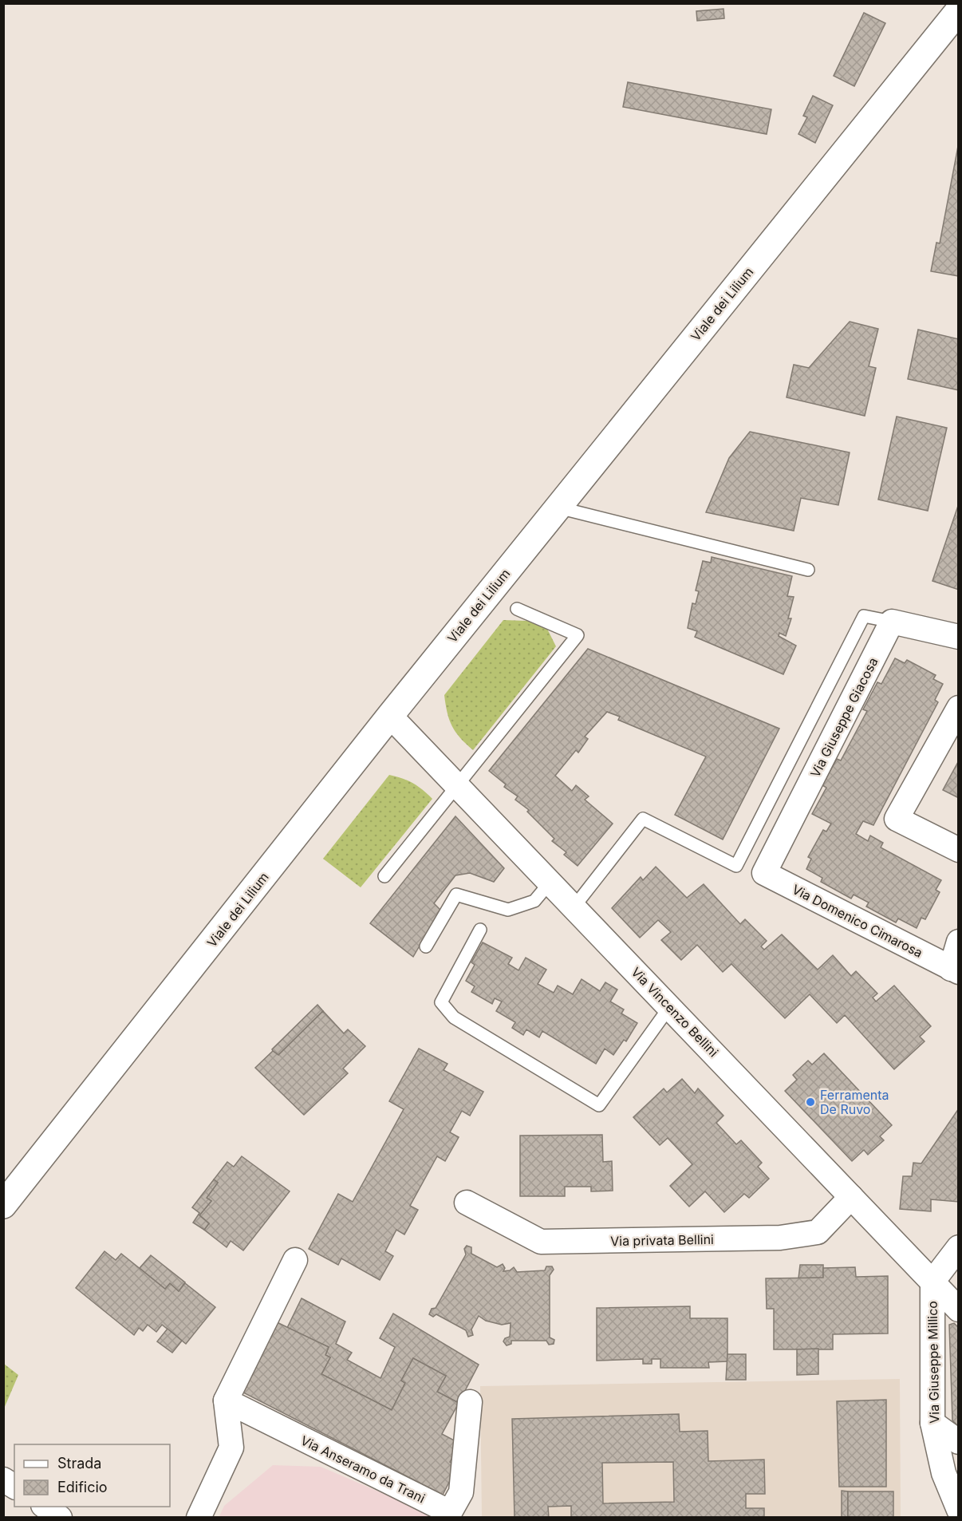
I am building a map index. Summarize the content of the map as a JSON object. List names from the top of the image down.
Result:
{
  "streets": {
    "main road": ["Viale dei Lilium"],
    "street": [
      "Via Giuseppe Giacosa",
      "Via Domenico Cimarosa",
      "Via Vincenzo Bellini",
      "Via privata Bellini",
      "Via Giuseppe Millico",
      "Via Anseramo da Trani"
    ]
  },
  "crossings": [
    ["Viale dei Lilium", "Via Vincenzo Bellini"],
    ["Via Giuseppe Giacosa", "Via Domenico Cimarosa"],
    ["Via Vincenzo Bellini", "Via privata Bellini"],
    ["Via Vincenzo Bellini", "Via Giuseppe Millico"]
  ],
  "places": ["Ferramenta De Ruvo"],
  "legend": ["Strada", "Edificio"]
}
